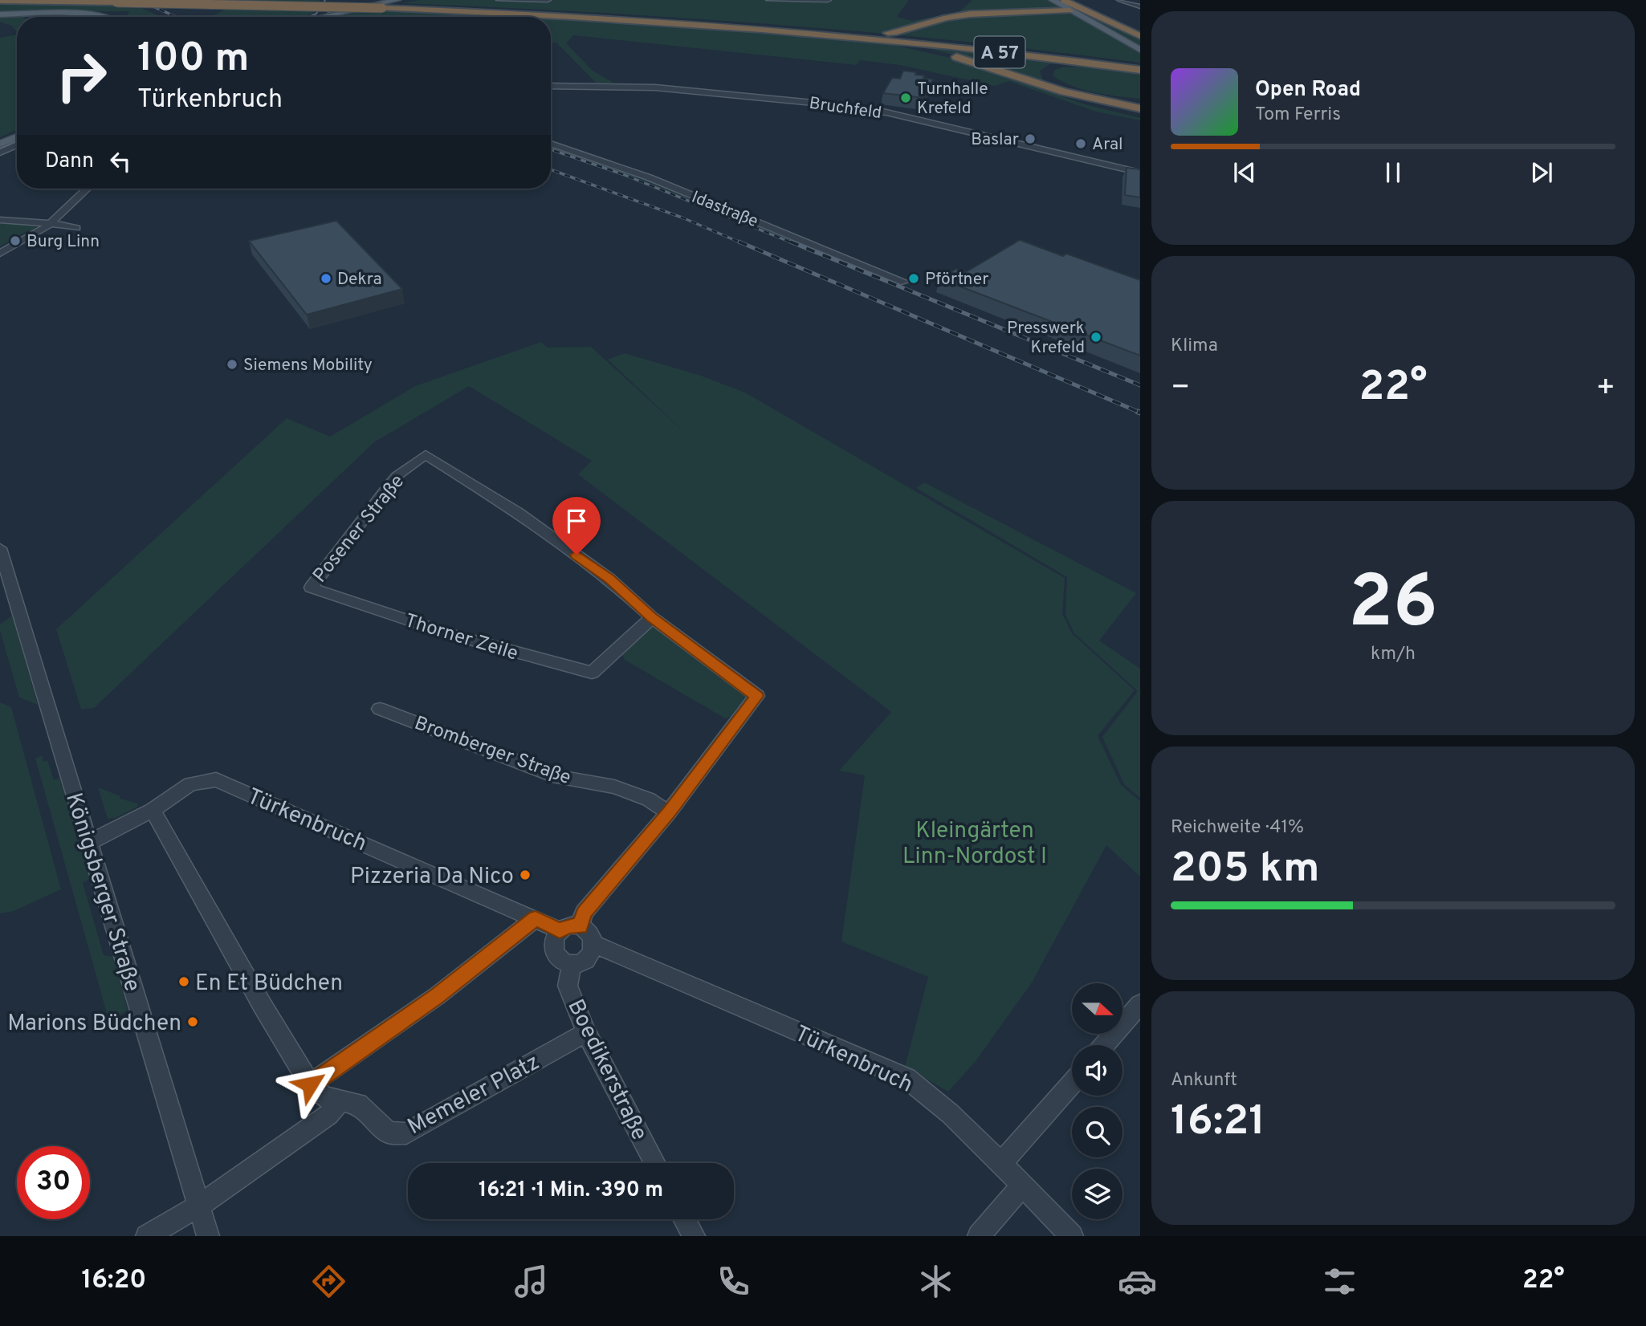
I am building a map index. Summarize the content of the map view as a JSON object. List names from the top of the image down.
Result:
{
  "streets": {
    "highway": ["A 57"],
    "street": [
      "Bruchfeld",
      "Idastraße",
      "Posener Straße",
      "Thorner Zeile",
      "Bromberger Straße",
      "Türkenbruch",
      "Königsberger Straße",
      "Boedikerstraße",
      "Memeler Platz"
    ]
  },
  "crossings": [
    ["Posener Straße", "Thorner Zeile"],
    ["Türkenbruch", "Königsberger Straße"],
    ["Türkenbruch", "Boedikerstraße"],
    ["Boedikerstraße", "Memeler Platz"]
  ],
  "parks": ["Kleingärten Linn-Nordost I"],
  "places": [
    "Turnhalle Krefeld",
    "Baslar",
    "Aral",
    "Burg Linn",
    "Dekra",
    "Pförtner",
    "Presswerk Krefeld",
    "Siemens Mobility",
    "Pizzeria Da Nico",
    "En Et Büdchen",
    "Marions Büdchen"
  ],
  "north": "right",
  "page": {
    "turn": ["100 m", "Türkenbruch"],
    "song": ["Open Road", "Tom Ferris"],
    "then": "Dann",
    "tile": [
      "Klima",
      ["26", "km/h"],
      ["Reichweite · 41%", "205 km"],
      ["Ankunft", "16:21"]
    ],
    "heat": ["−", "22°", "+"],
    "limit": "30",
    "trip": "16:21 · 1 Min. · 390 m",
    "tabs": ["16:20", "22°"]
  }
}
